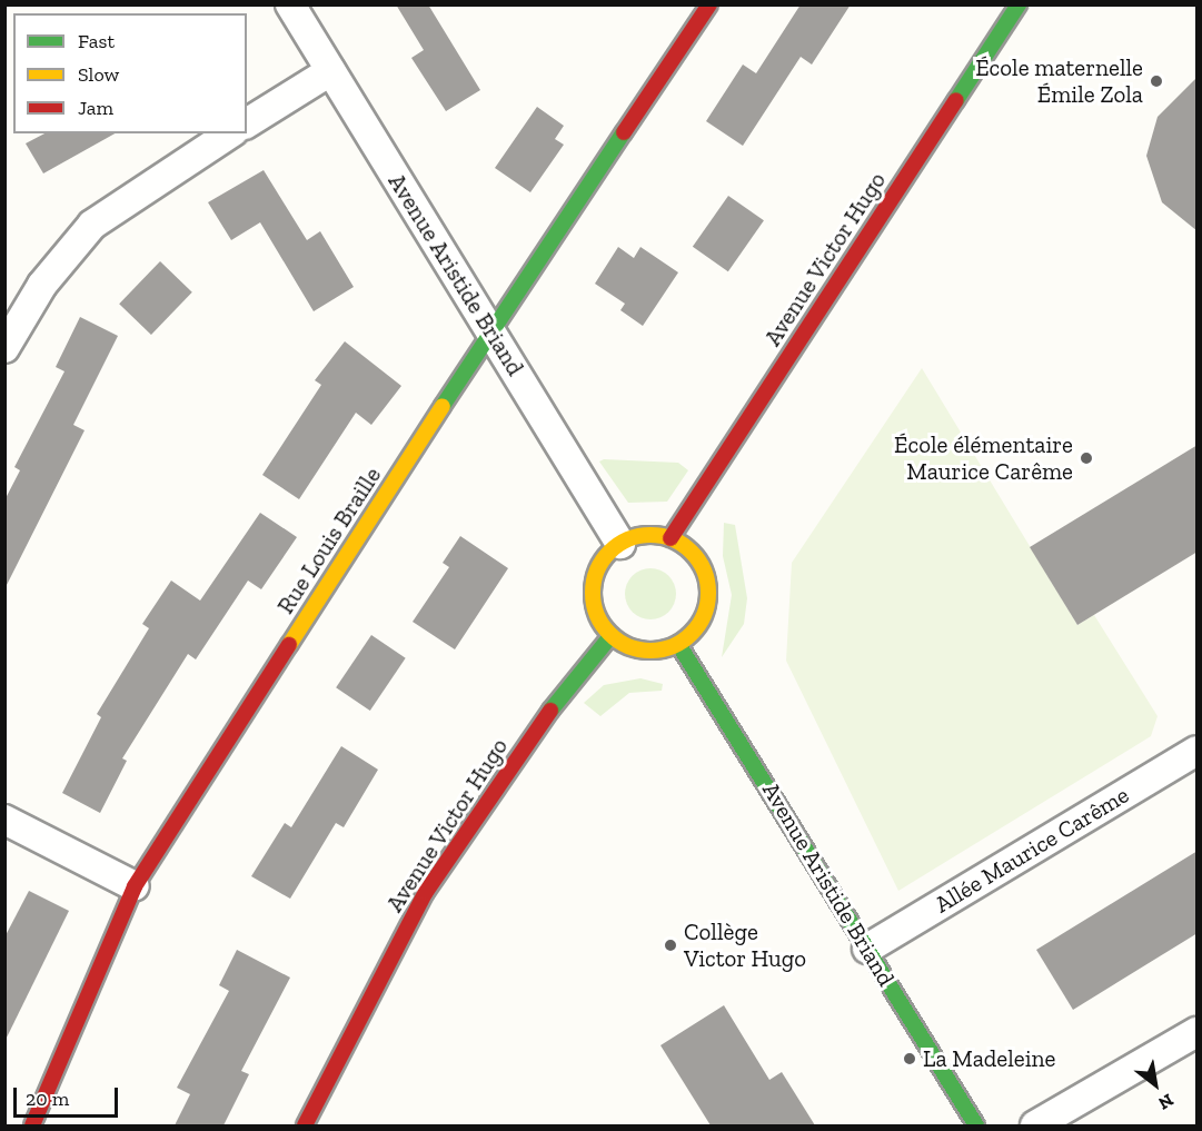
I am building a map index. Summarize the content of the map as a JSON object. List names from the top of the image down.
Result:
{
  "streets": {
    "street": [
      "Avenue Victor Hugo",
      "Avenue Aristide Briand",
      "Rue Louis Braille",
      "Allée Maurice Carême"
    ]
  },
  "crossings": [
    ["Avenue Victor Hugo", "Avenue Aristide Briand"],
    ["Avenue Aristide Briand", "Rue Louis Braille"],
    ["Avenue Aristide Briand", "Allée Maurice Carême"]
  ],
  "places": [
    "École maternelle Émile Zola",
    "École élémentaire Maurice Carême",
    "Collège Victor Hugo",
    "La Madeleine"
  ],
  "legend": ["Fast", "Slow", "Jam"],
  "scale_bar": "20 m",
  "north": "bottom right"
}
